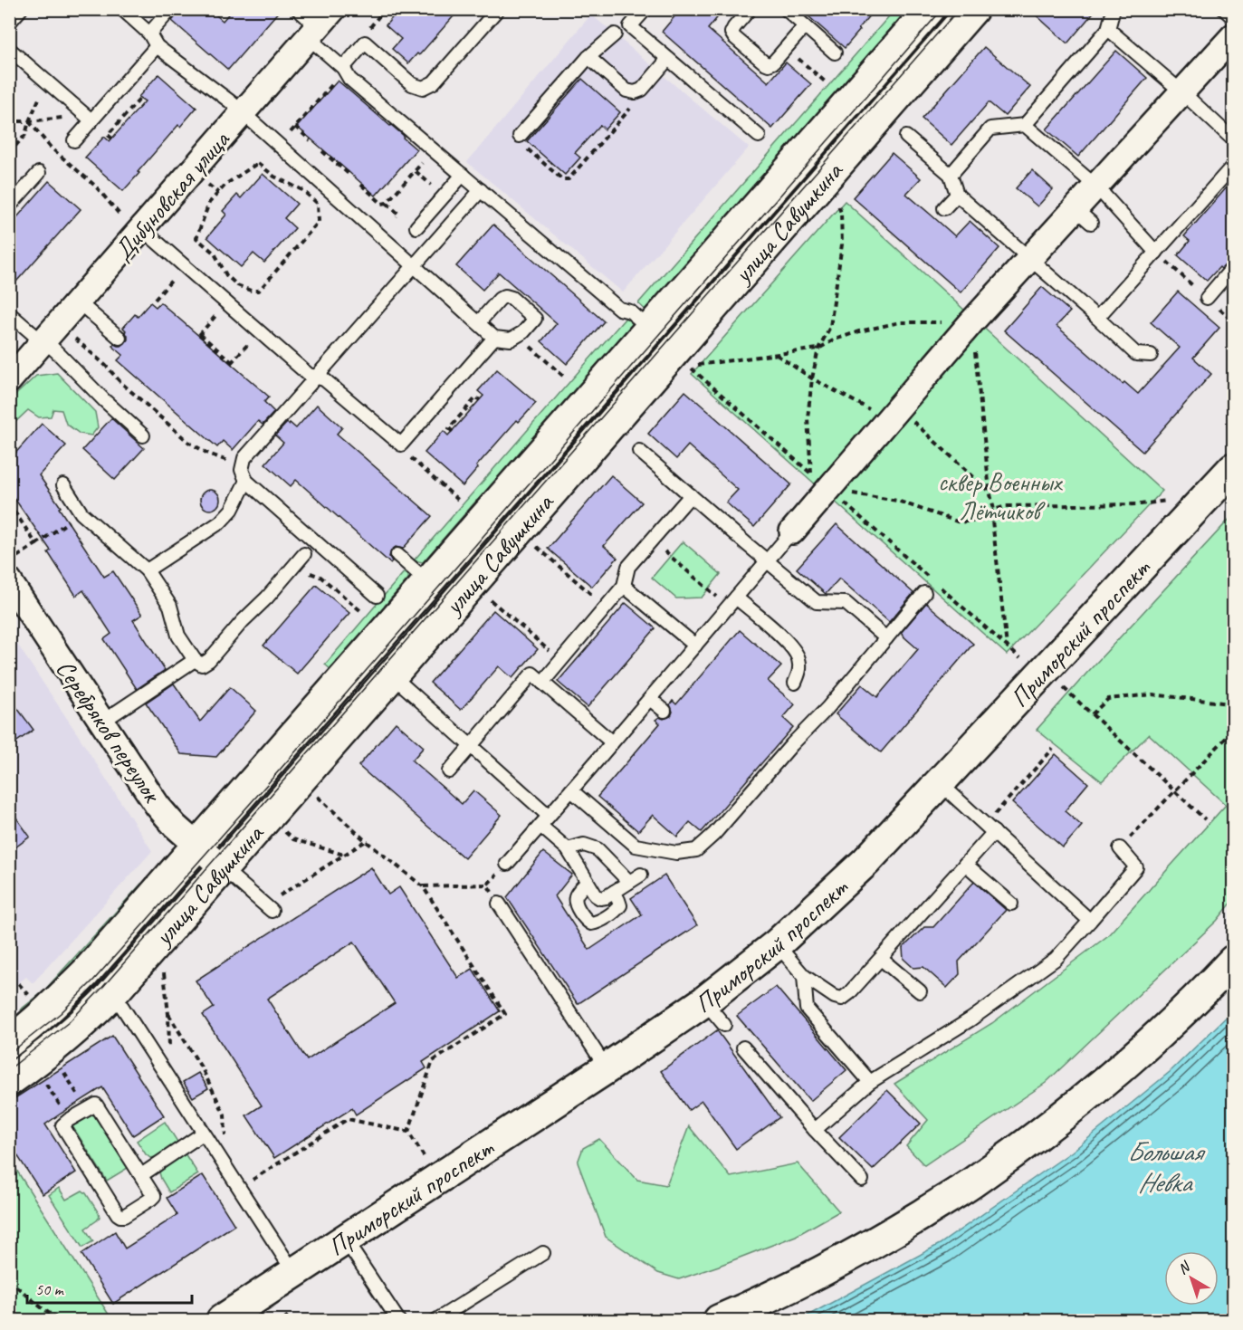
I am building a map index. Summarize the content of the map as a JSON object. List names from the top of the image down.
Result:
{
  "streets": {
    "main road": ["улица Савушкина", "Приморский проспект"],
    "street": ["Дибуновская улица", "Серебряков переулок"]
  },
  "crossings": [
    ["улица Савушкина", "Серебряков переулок"]
  ],
  "water": ["Большая Невка"],
  "parks": ["сквер Военных Лётчиков"],
  "scale_bar": "50 m",
  "north": "top left"
}
